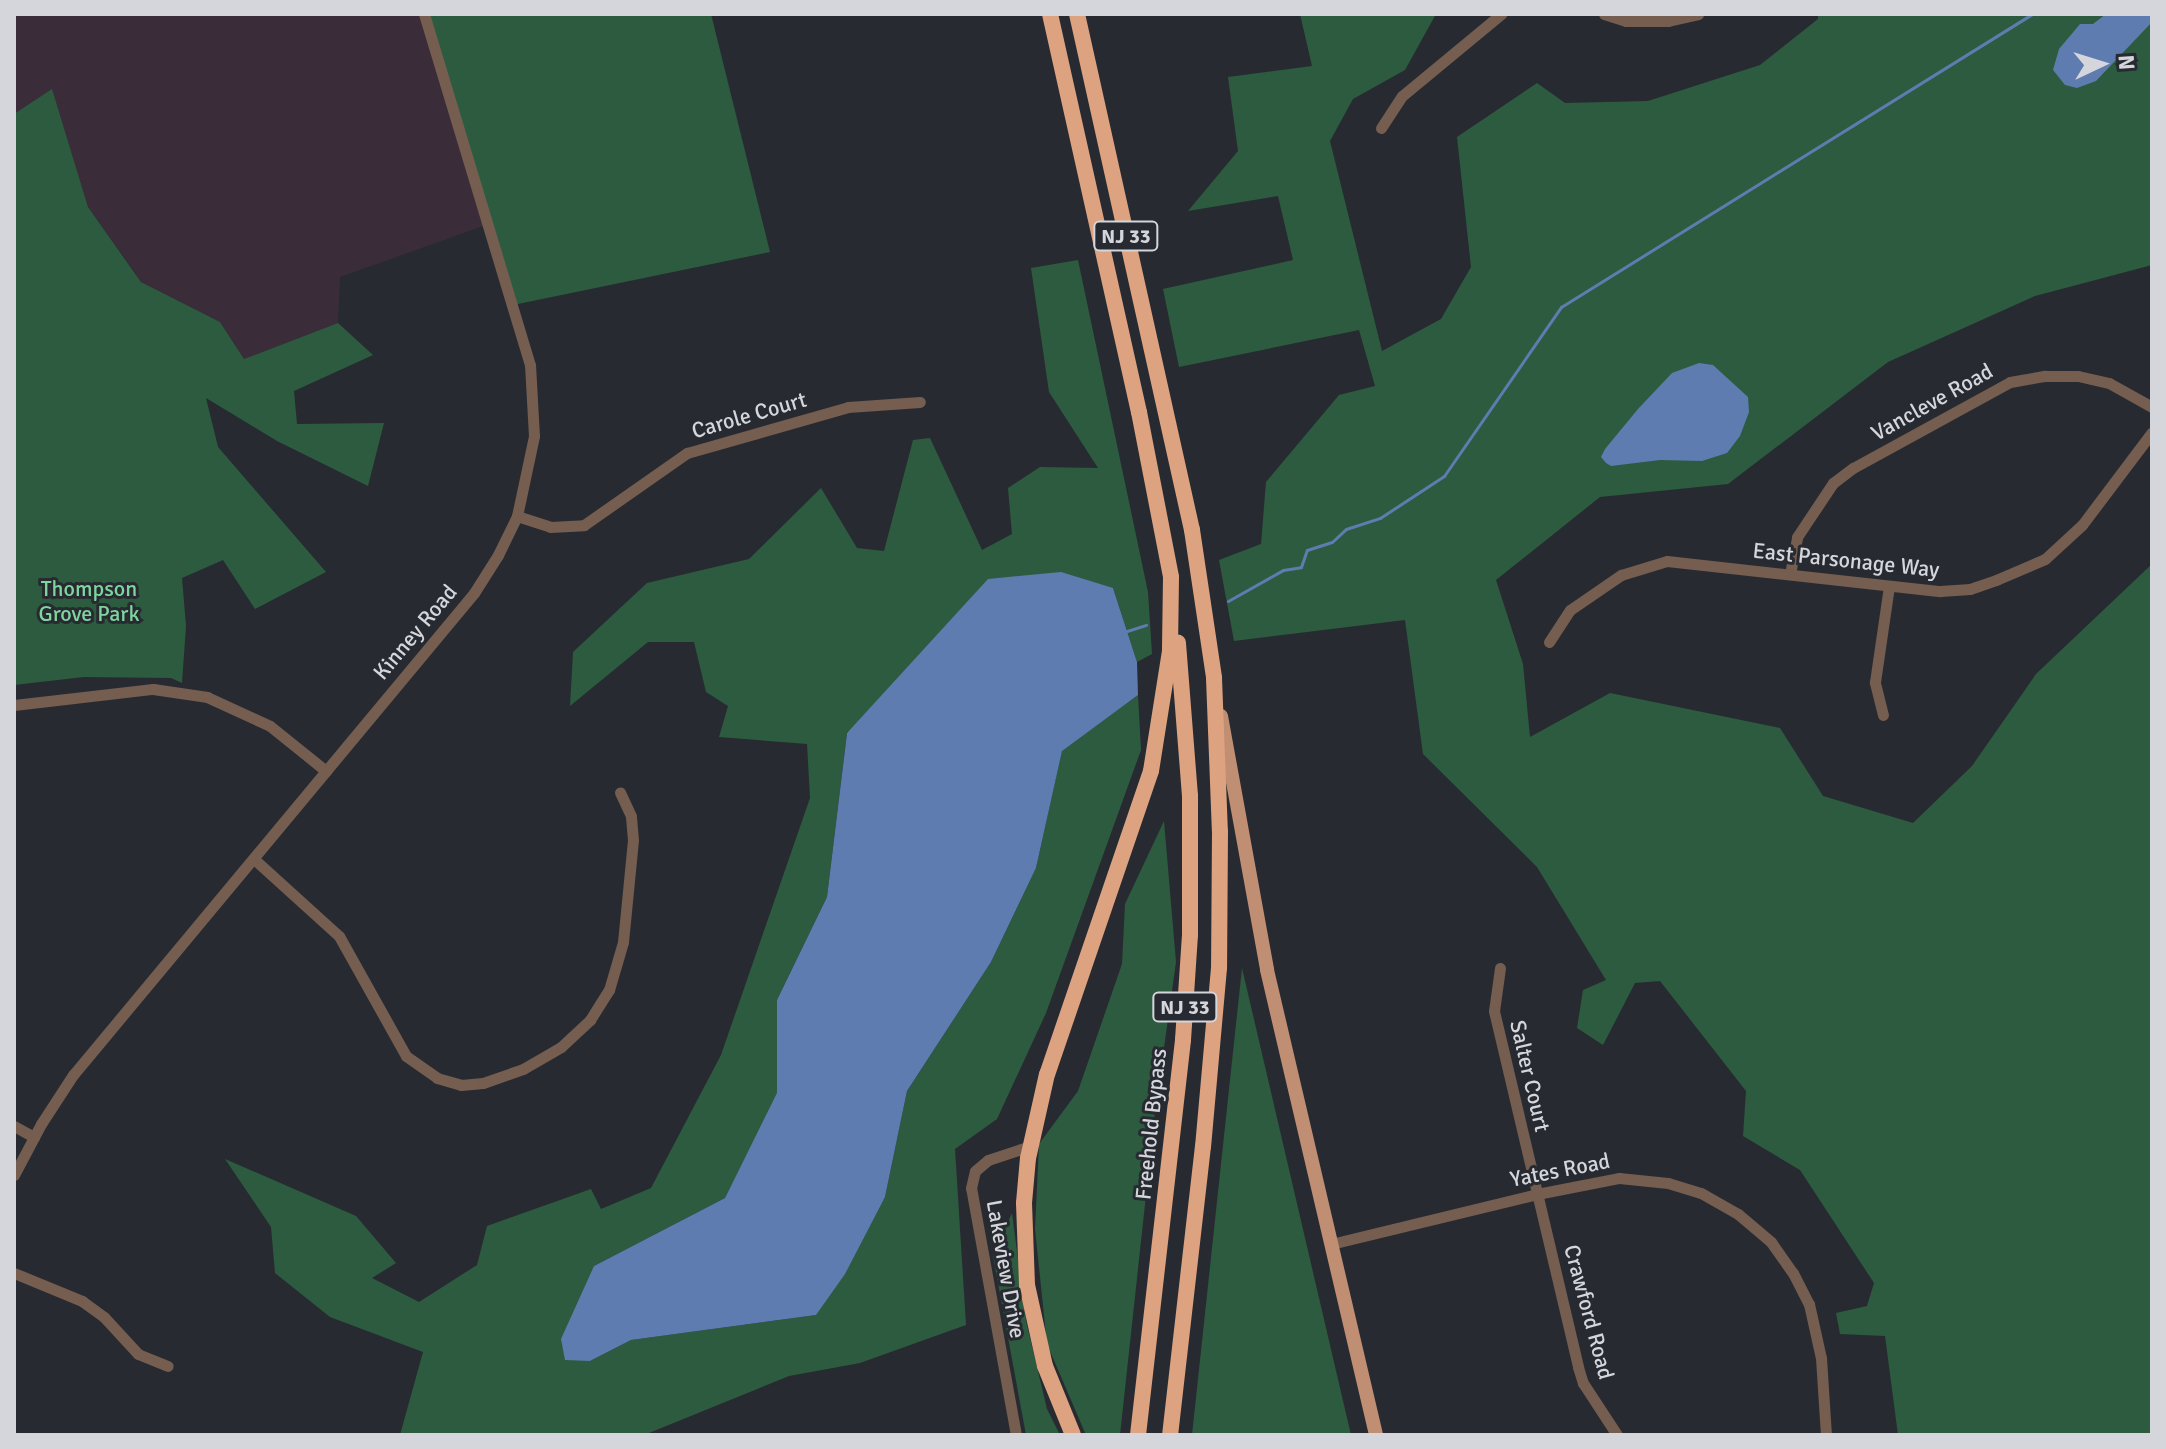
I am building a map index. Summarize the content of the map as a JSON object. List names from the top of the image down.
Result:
{
  "streets": {
    "highway": ["NJ 33", "Freehold Bypass"],
    "street": [
      "Vancleve Road",
      "Carole Court",
      "East Parsonage Way",
      "Kinney Road",
      "Salter Court",
      "Yates Road",
      "Lakeview Drive",
      "Crawford Road"
    ]
  },
  "crossings": [
    ["NJ 33", "Freehold Bypass"],
    ["Vancleve Road", "East Parsonage Way"],
    ["Carole Court", "Kinney Road"],
    ["Salter Court", "Yates Road"],
    ["Salter Court", "Crawford Road"],
    ["Yates Road", "Crawford Road"]
  ],
  "parks": ["Thompson Grove Park"],
  "north": "right"
}
